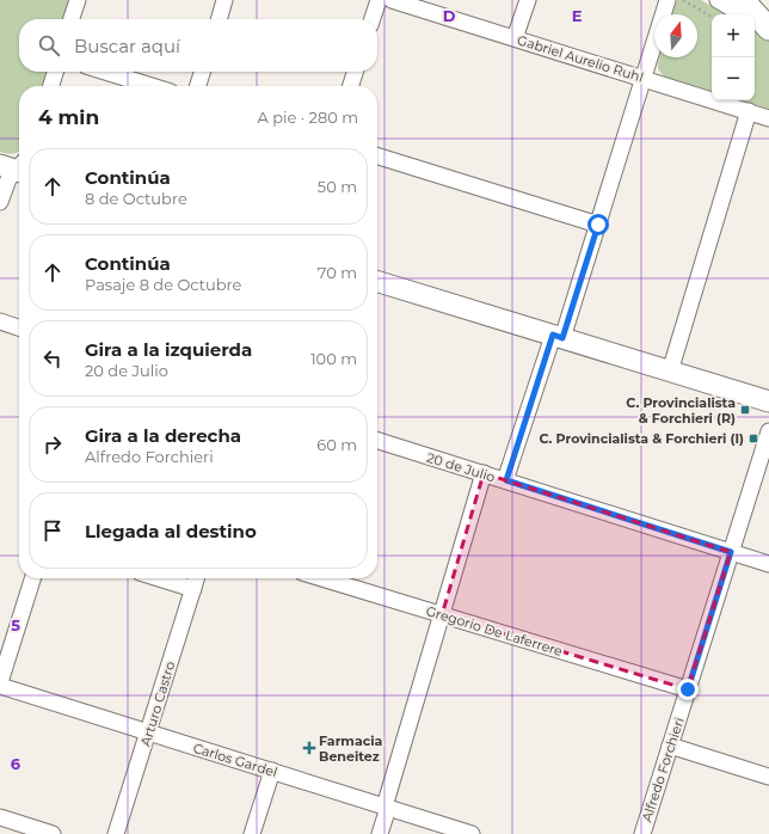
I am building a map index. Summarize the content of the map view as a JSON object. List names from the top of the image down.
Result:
{
  "streets": {
    "street": [
      "Gabriel Aurelio Ruhl",
      "20 de Julio",
      "Gregorio De Laferrere",
      "Arturo Castro",
      "Carlos Gardel",
      "Alfredo Forchieri"
    ]
  },
  "crossings": [
    ["20 de Julio", "Alfredo Forchieri"],
    ["Gregorio De Laferrere", "Alfredo Forchieri"],
    ["Arturo Castro", "Carlos Gardel"]
  ],
  "places": {
    "transit": ["C. Provincialista & Forchieri (R)", "C. Provincialista & Forchieri (I)"],
    "health": ["Farmacia Beneitez"]
  },
  "north": "top",
  "page": {
    "map_buttons": ["+", "−"],
    "search": "Buscar aquí",
    "heading": ["4 min", "A pie · 280 m"],
    "list": [
      ["Continúa", "8 de Octubre", "50 m"],
      ["Continúa", "Pasaje 8 de Octubre", "70 m"],
      ["Gira a la izquierda", "20 de Julio", "100 m"],
      ["Gira a la derecha", "Alfredo Forchieri", "60 m"],
      "Llegada al destino"
    ]
  },
  "grid": {
    "columns": ["D", "E"],
    "rows": ["5", "6"]
  }
}
